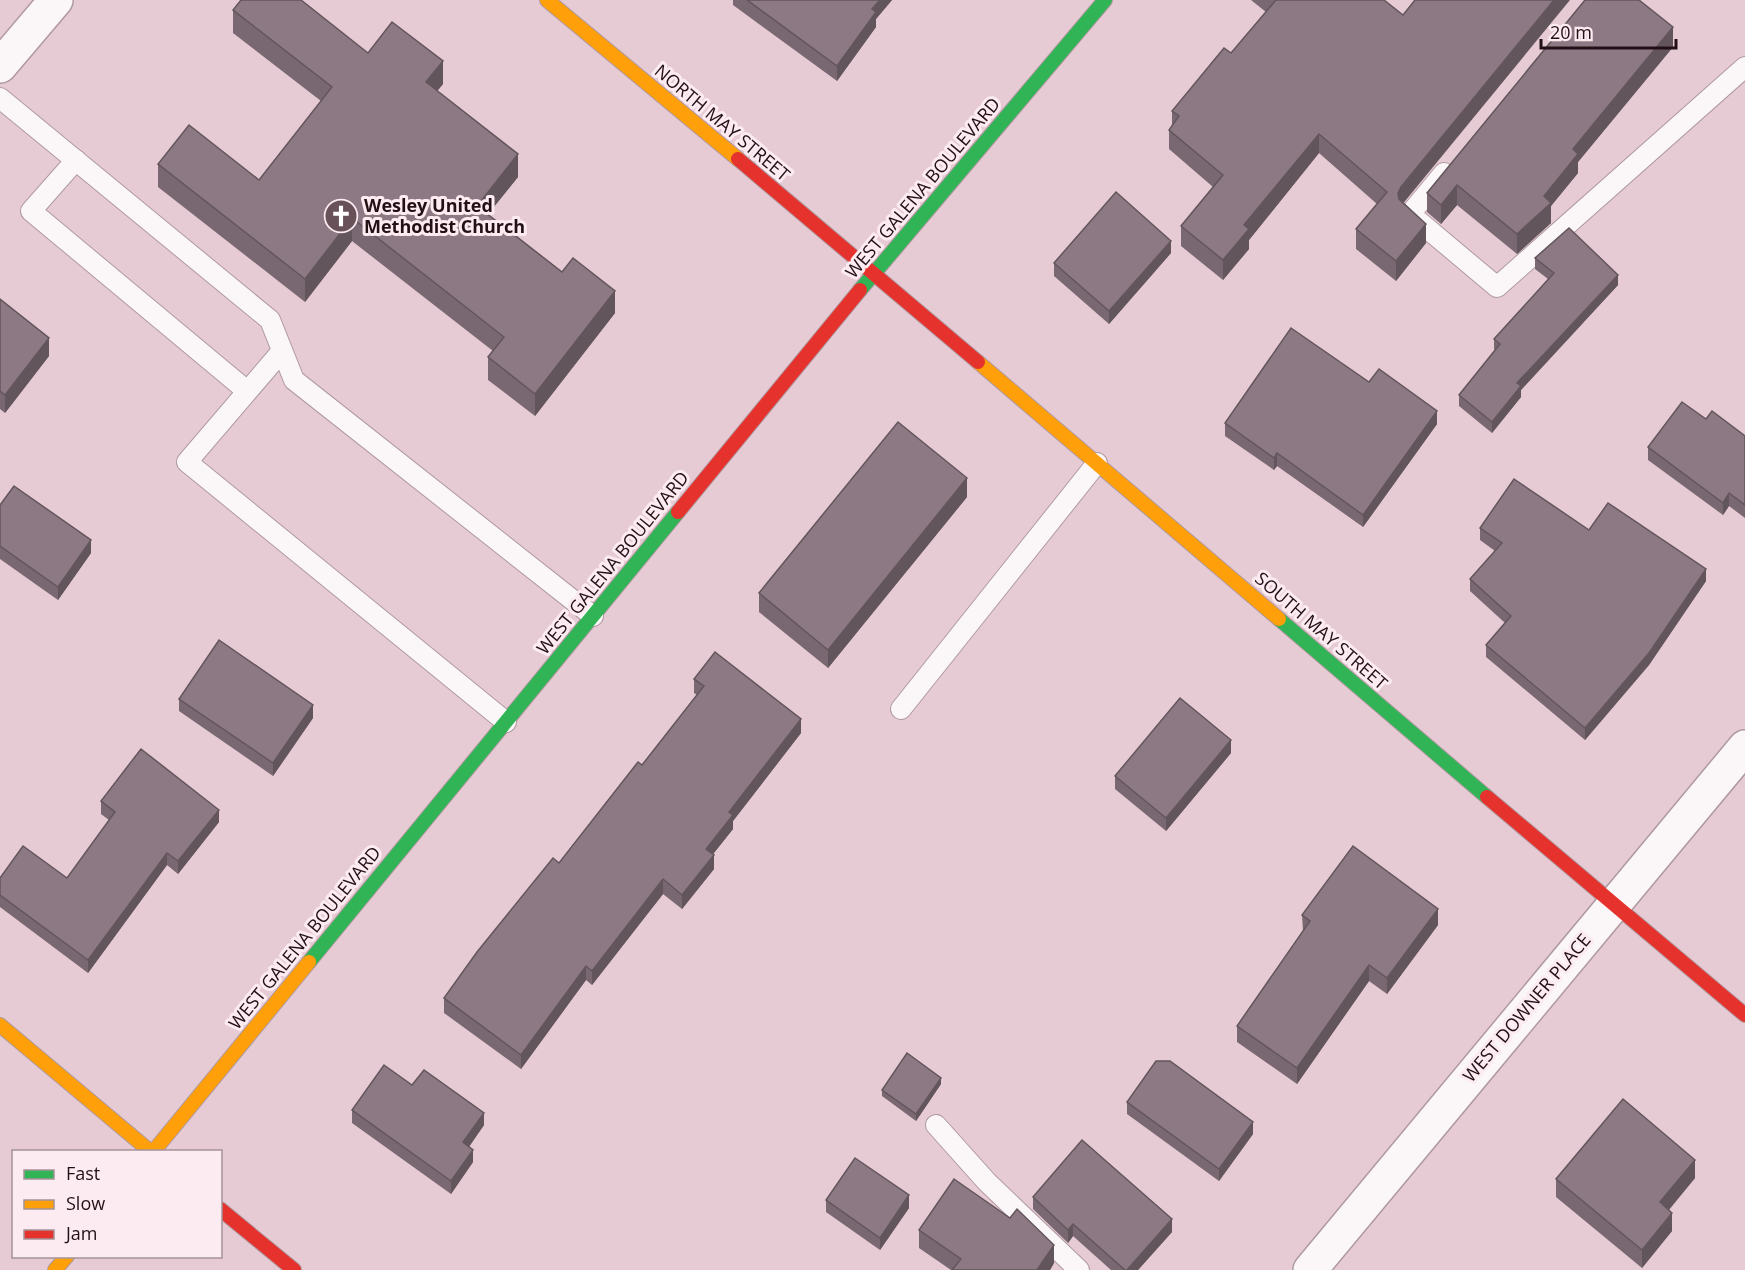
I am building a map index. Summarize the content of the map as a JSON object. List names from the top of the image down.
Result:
{
  "streets": {
    "street": [
      "NORTH MAY STREET",
      "WEST GALENA BOULEVARD",
      "SOUTH MAY STREET",
      "WEST DOWNER PLACE"
    ]
  },
  "crossings": [
    ["NORTH MAY STREET", "WEST GALENA BOULEVARD"],
    ["NORTH MAY STREET", "SOUTH MAY STREET"],
    ["WEST GALENA BOULEVARD", "SOUTH MAY STREET"],
    ["SOUTH MAY STREET", "WEST DOWNER PLACE"]
  ],
  "places": {
    "church": ["Wesley United Methodist Church"]
  },
  "legend": ["Fast", "Slow", "Jam"],
  "scale_bar": "20 m"
}
